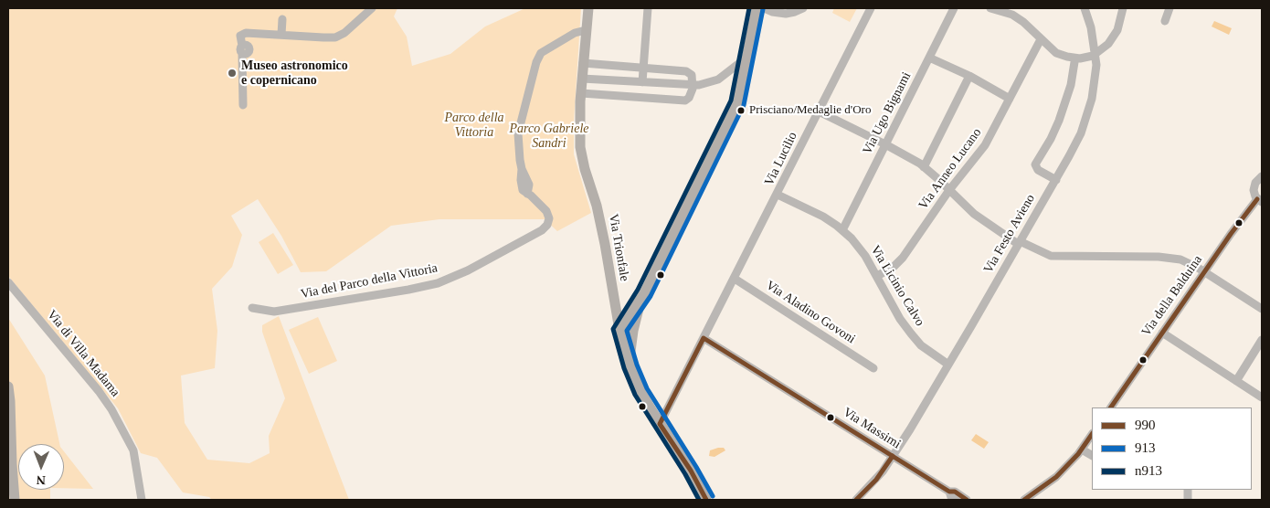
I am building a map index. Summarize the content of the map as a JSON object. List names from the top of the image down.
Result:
{
  "streets": {
    "main road": ["Via Trionfale"],
    "street": [
      "Via Ugo Bignami",
      "Via Lucilio",
      "Via Anneo Lucano",
      "Via Festo Avieno",
      "Via del Parco della Vittoria",
      "Via Licinio Calvo",
      "Via della Balduina",
      "Via Aladino Govoni",
      "Via di Villa Madama",
      "Via Massimi"
    ]
  },
  "crossings": [
    ["Via Ugo Bignami", "Via Licinio Calvo"],
    ["Via Lucilio", "Via Trionfale"],
    ["Via Lucilio", "Via Licinio Calvo"],
    ["Via Lucilio", "Via Aladino Govoni"],
    ["Via Lucilio", "Via Massimi"],
    ["Via Anneo Lucano", "Via Licinio Calvo"],
    ["Via Festo Avieno", "Via Licinio Calvo"],
    ["Via Festo Avieno", "Via Massimi"],
    ["Via Trionfale", "Via del Parco della Vittoria"]
  ],
  "parks": ["Parco della Vittoria", "Parco Gabriele Sandri"],
  "places": ["Museo astronomico e copernicano", "Prisciano/Medaglie d'Oro"],
  "lines": ["transit line n913", "transit line 913", "transit line 990"],
  "legend": ["990", "913", "n913"],
  "north": "bottom"
}
